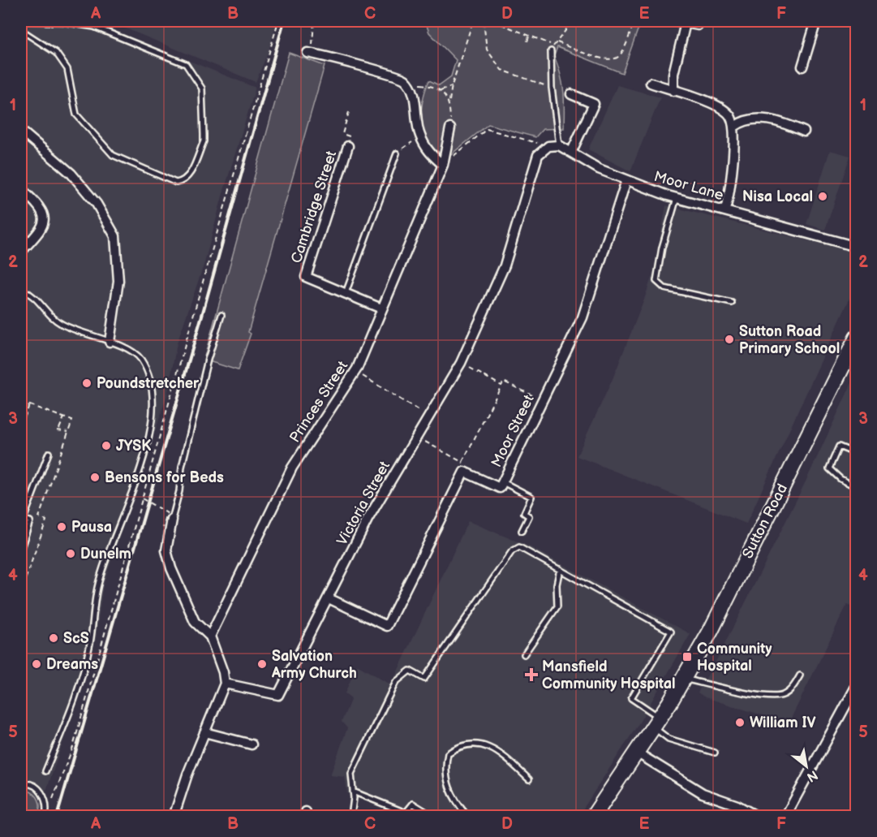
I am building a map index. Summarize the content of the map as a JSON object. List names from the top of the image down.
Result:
{
  "streets": {
    "highway": ["Sutton Road"],
    "street": [
      "Moor Lane",
      "Cambridge Street",
      "Princes Street",
      "Moor Street",
      "Victoria Street"
    ]
  },
  "crossings": [
    ["Moor Lane", "Moor Street"]
  ],
  "places": {
    "other": [
      "Nisa Local",
      "Sutton Road Primary School",
      "Poundstretcher",
      "JYSK",
      "Bensons for Beds",
      "Pausa",
      "Dunelm",
      "ScS",
      "Dreams",
      "Salvation Army Church",
      "William IV"
    ],
    "transit": ["Community Hospital"],
    "health": ["Mansfield Community Hospital"]
  },
  "north": "bottom right",
  "grid": {
    "columns": [
      "A",
      "B",
      "C",
      "D",
      "E",
      "F"
    ],
    "rows": [
      "1",
      "2",
      "3",
      "4",
      "5"
    ]
  }
}
